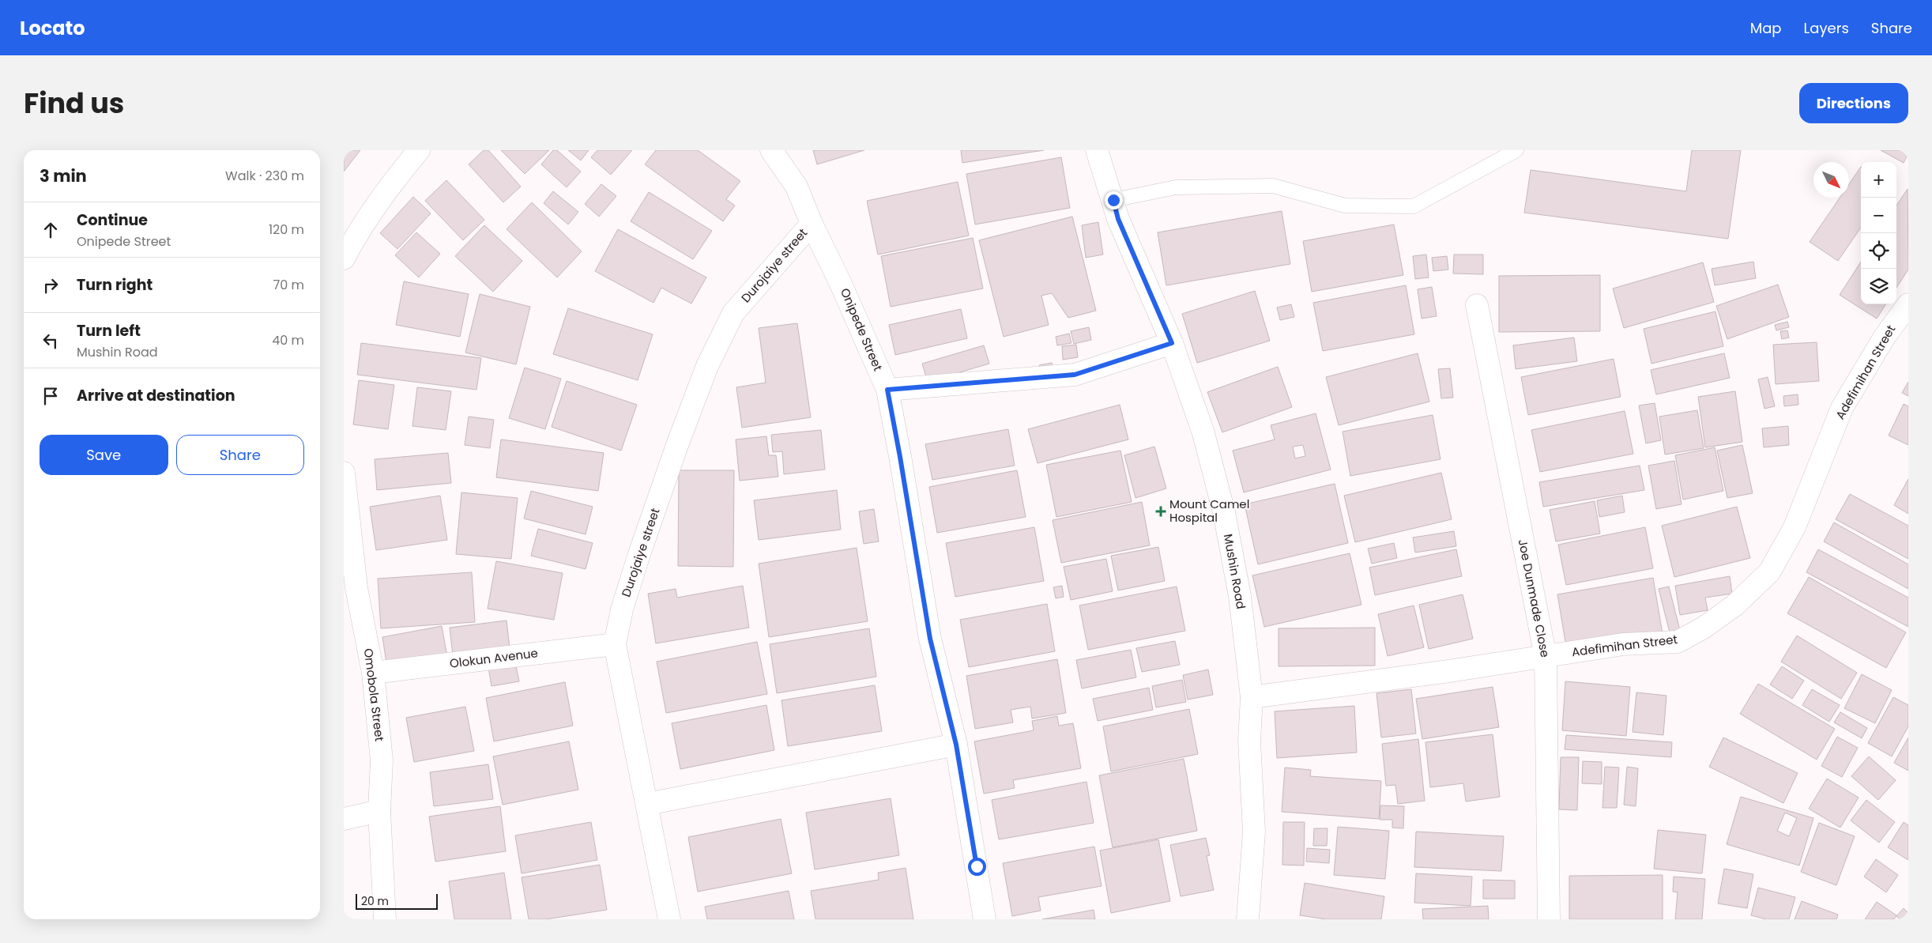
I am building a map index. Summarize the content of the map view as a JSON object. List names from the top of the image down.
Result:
{
  "streets": {
    "street": [
      "Durojaiye street",
      "Onipede Street",
      "Adefimihan Street",
      "Mushin Road",
      "Joe Dunmade Close",
      "Olokun Avenue",
      "Omobola Street"
    ]
  },
  "crossings": [
    ["Durojaiye street", "Onipede Street"],
    ["Durojaiye street", "Olokun Avenue"],
    ["Adefimihan Street", "Mushin Road"],
    ["Adefimihan Street", "Joe Dunmade Close"],
    ["Olokun Avenue", "Omobola Street"]
  ],
  "places": {
    "health": ["Mount Camel Hospital"]
  },
  "scale_bar": "20 m",
  "north": "bottom right",
  "page": {
    "header": "Locato",
    "nav": ["Map", "Layers", "Share"],
    "title": "Find us",
    "buttons": [
      "Directions",
      ["Save", "Share"]
    ],
    "heading": ["3 min", "Walk · 230 m"],
    "map_buttons": ["+", "−"],
    "list": [
      ["Continue", "Onipede Street", "120 m"],
      ["Turn right", "70 m"],
      ["Turn left", "Mushin Road", "40 m"],
      "Arrive at destination"
    ],
    "scale": "20 m"
  }
}
